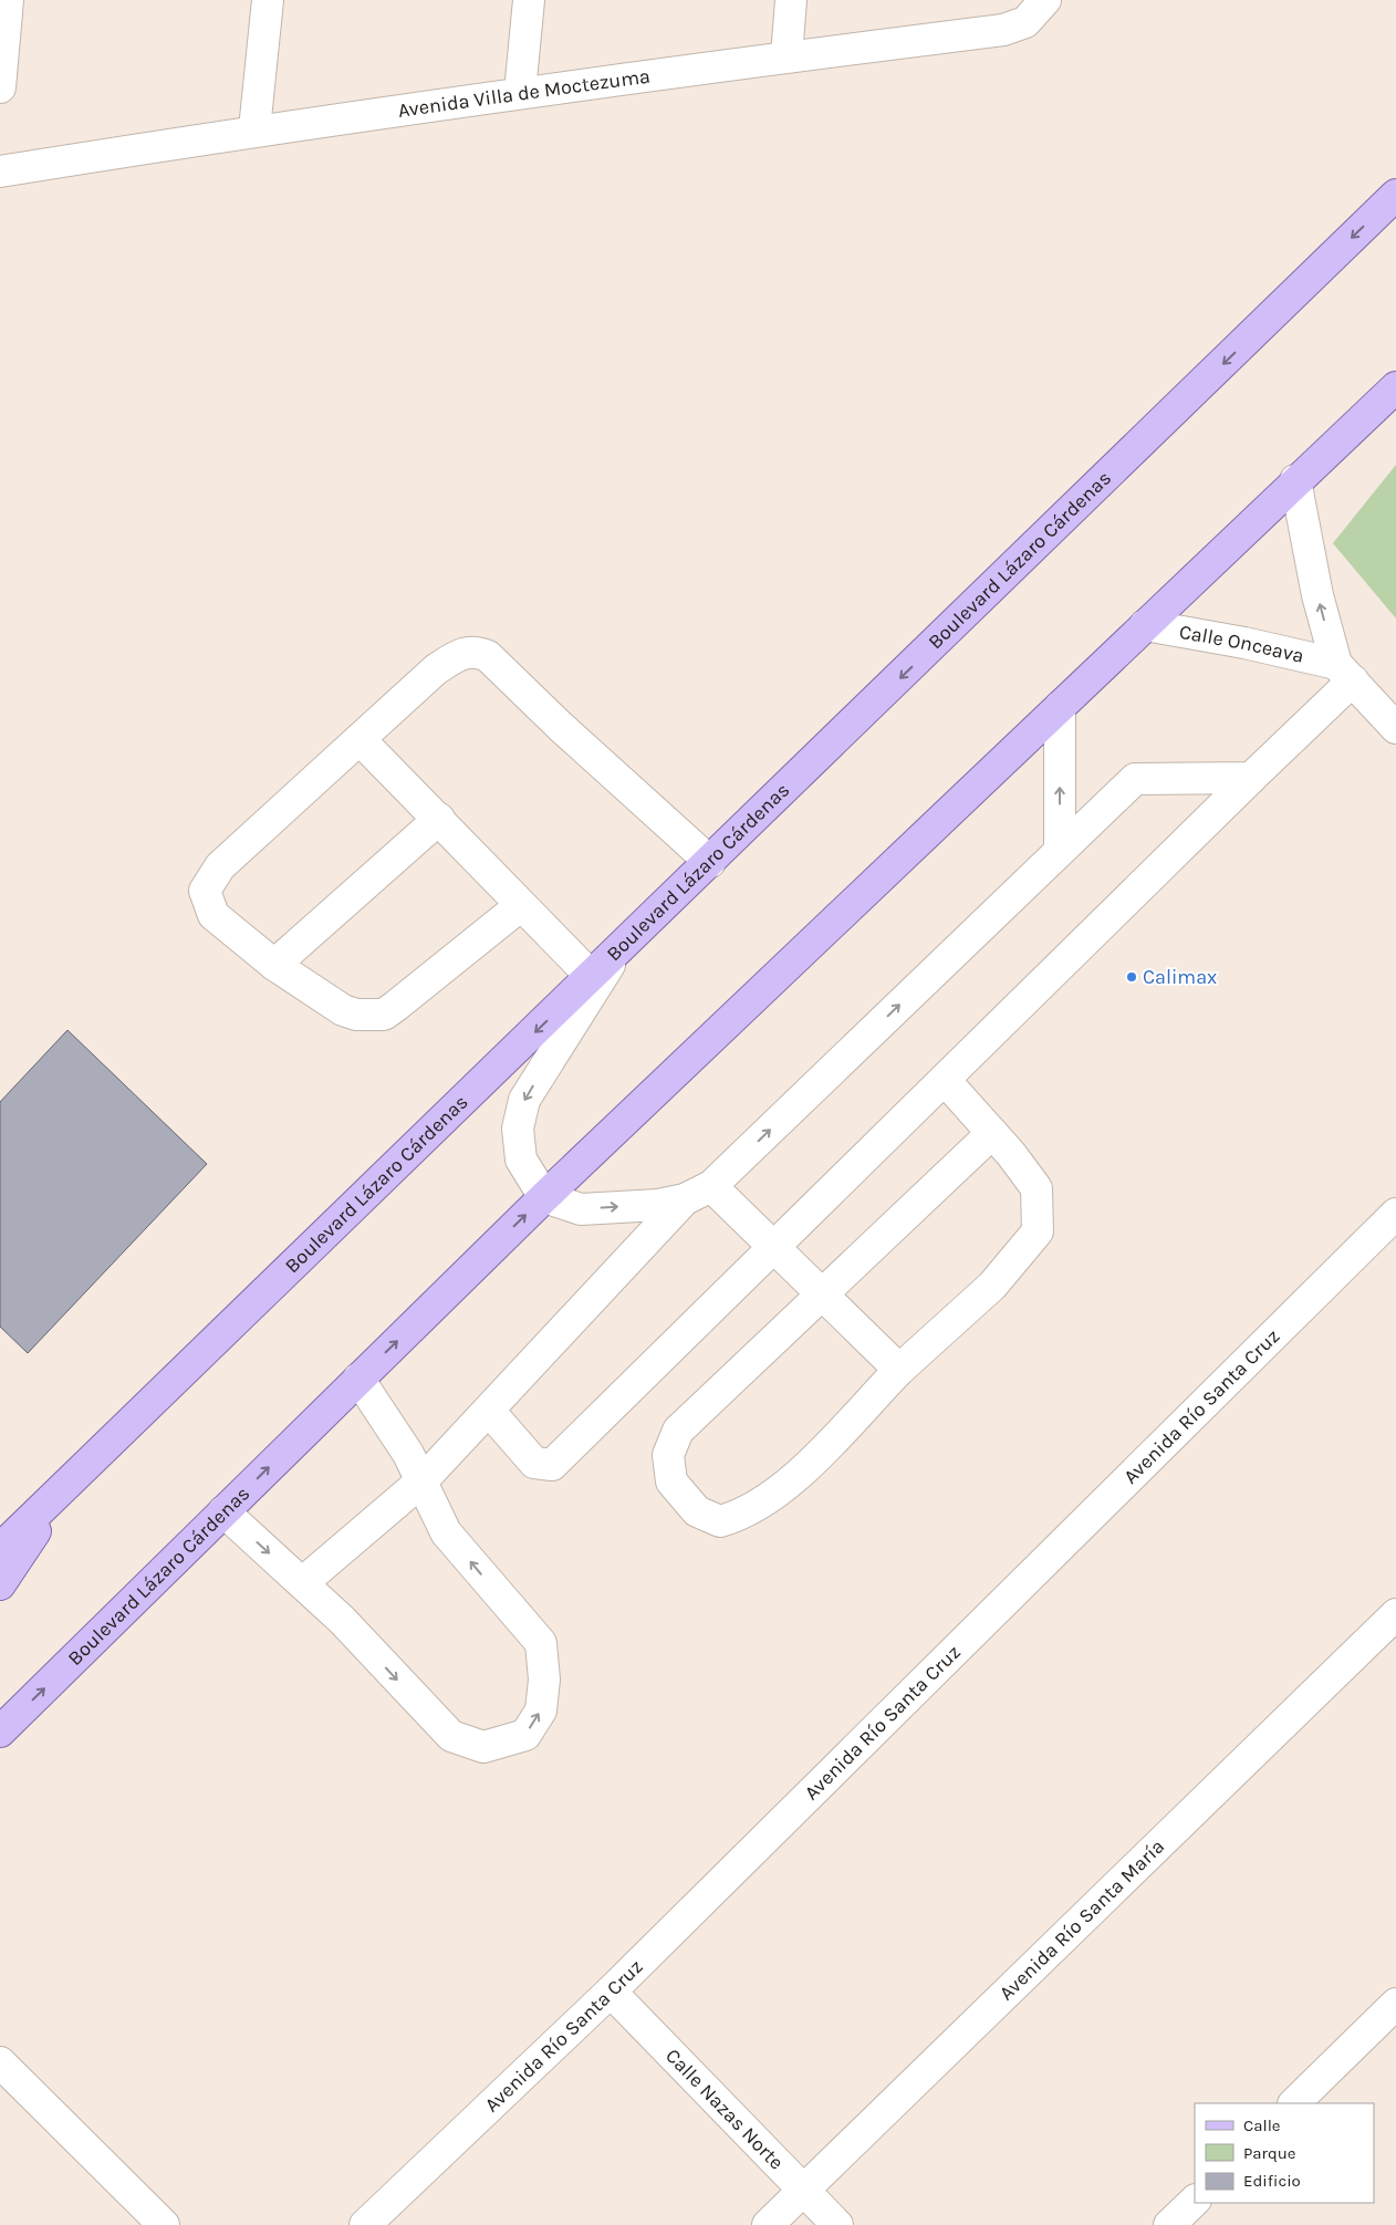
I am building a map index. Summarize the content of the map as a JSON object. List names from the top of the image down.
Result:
{
  "streets": {
    "main road": ["Boulevard Lázaro Cárdenas"],
    "street": [
      "Avenida Villa de Moctezuma",
      "Calle Onceava",
      "Avenida Río Santa Cruz",
      "Avenida Río Santa María",
      "Calle Nazas Norte"
    ]
  },
  "crossings": [
    ["Boulevard Lázaro Cárdenas", "Calle Onceava"],
    ["Avenida Río Santa Cruz", "Calle Nazas Norte"],
    ["Avenida Río Santa María", "Calle Nazas Norte"]
  ],
  "one_way": ["Calle Onceava"],
  "places": ["Calimax"],
  "legend": ["Calle", "Parque", "Edificio"]
}
